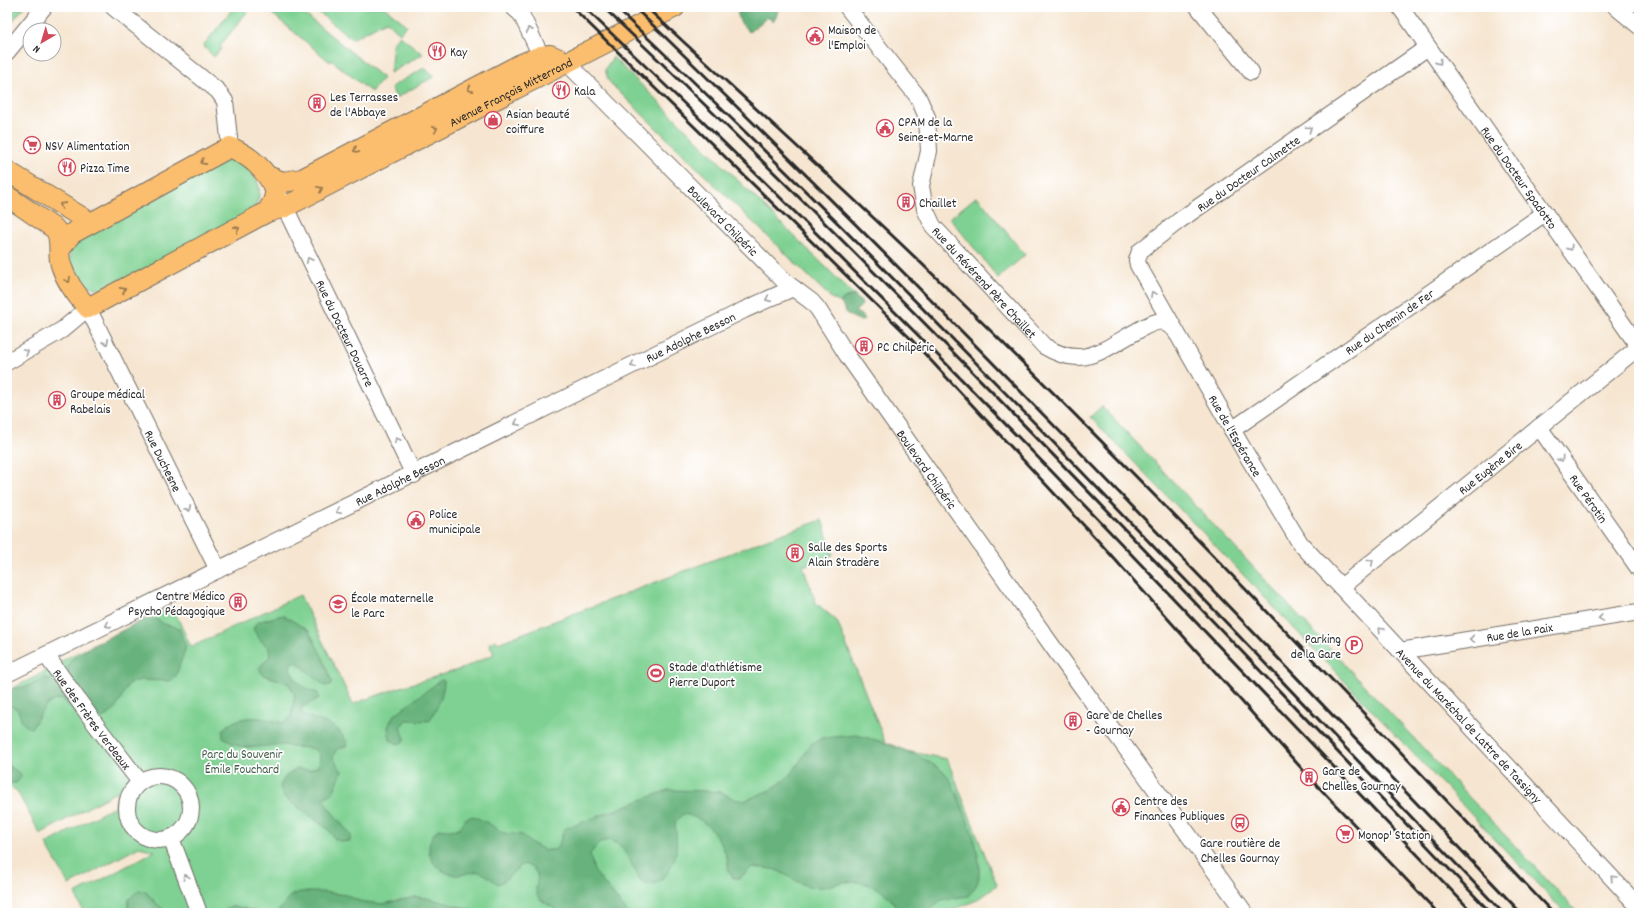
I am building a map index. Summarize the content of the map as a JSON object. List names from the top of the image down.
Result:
{
  "streets": {
    "main road": ["Avenue François Mitterrand"],
    "street": [
      "Rue du Docteur Calmette",
      "Rue du Docteur Spadotto",
      "Boulevard Chilpéric",
      "Rue du Révérend Père Chaillet",
      "Rue du Chemin de Fer",
      "Rue du Docteur Douarre",
      "Rue Adolphe Besson",
      "Rue de l'Espérance",
      "Rue Duchesne",
      "Rue Eugène Bire",
      "Rue Pérotin",
      "Rue de la Paix",
      "Rue des Frères Verdeaux",
      "Avenue du Maréchal de Lattre de Tassigny"
    ]
  },
  "crossings": [
    ["Avenue François Mitterrand", "Boulevard Chilpéric"],
    ["Avenue François Mitterrand", "Rue du Docteur Douarre"],
    ["Rue du Docteur Calmette", "Rue du Docteur Spadotto"],
    ["Rue du Docteur Calmette", "Rue du Révérend Père Chaillet"],
    ["Rue du Docteur Calmette", "Rue de l'Espérance"],
    ["Rue du Docteur Spadotto", "Rue du Chemin de Fer"],
    ["Rue du Docteur Spadotto", "Rue Eugène Bire"],
    ["Boulevard Chilpéric", "Rue Adolphe Besson"],
    ["Rue du Révérend Père Chaillet", "Rue de l'Espérance"],
    ["Rue du Chemin de Fer", "Rue de l'Espérance"],
    ["Rue du Docteur Douarre", "Rue Adolphe Besson"],
    ["Rue Adolphe Besson", "Rue Duchesne"],
    ["Rue Adolphe Besson", "Rue des Frères Verdeaux"],
    ["Rue de l'Espérance", "Avenue du Maréchal de Lattre de Tassigny"],
    ["Rue Eugène Bire", "Rue Pérotin"],
    ["Rue Eugène Bire", "Avenue du Maréchal de Lattre de Tassigny"],
    ["Rue de la Paix", "Avenue du Maréchal de Lattre de Tassigny"]
  ],
  "one_way": [
    "Rue du Docteur Calmette",
    "Rue du Docteur Spadotto",
    "Rue du Docteur Douarre",
    "Rue Adolphe Besson",
    "Rue Duchesne",
    "Rue Eugène Bire",
    "Rue Pérotin",
    "Rue de la Paix",
    "Avenue du Maréchal de Lattre de Tassigny"
  ],
  "parks": ["Parc du Souvenir Émile Fouchard"],
  "places": {
    "public building": [
      "Maison de l'Emploi",
      "CPAM de la Seine-et-Marne",
      "Police municipale",
      "Centre des Finances Publiques"
    ],
    "restaurant": ["Kay", "Kala", "Pizza Time"],
    "building": [
      "Les Terrasses de l'Abbaye",
      "Chaillet",
      "PC Chilpéric",
      "Groupe médical Rabelais",
      "Salle des Sports Alain Stradère",
      "Centre Médico Psycho Pédagogique",
      "Gare de Chelles - Gournay",
      "Gare de Chelles Gournay"
    ],
    "shop": ["Asian beauté coiffure"],
    "supermarket": ["NSV Alimentation", "Monop' Station"],
    "school or university": ["École maternelle le Parc"],
    "parking": ["Parking de la Gare"],
    "sports": ["Stade d'athlétisme Pierre Duport"],
    "bus stop": ["Gare routière de Chelles Gournay"]
  },
  "north": "bottom left"
}
